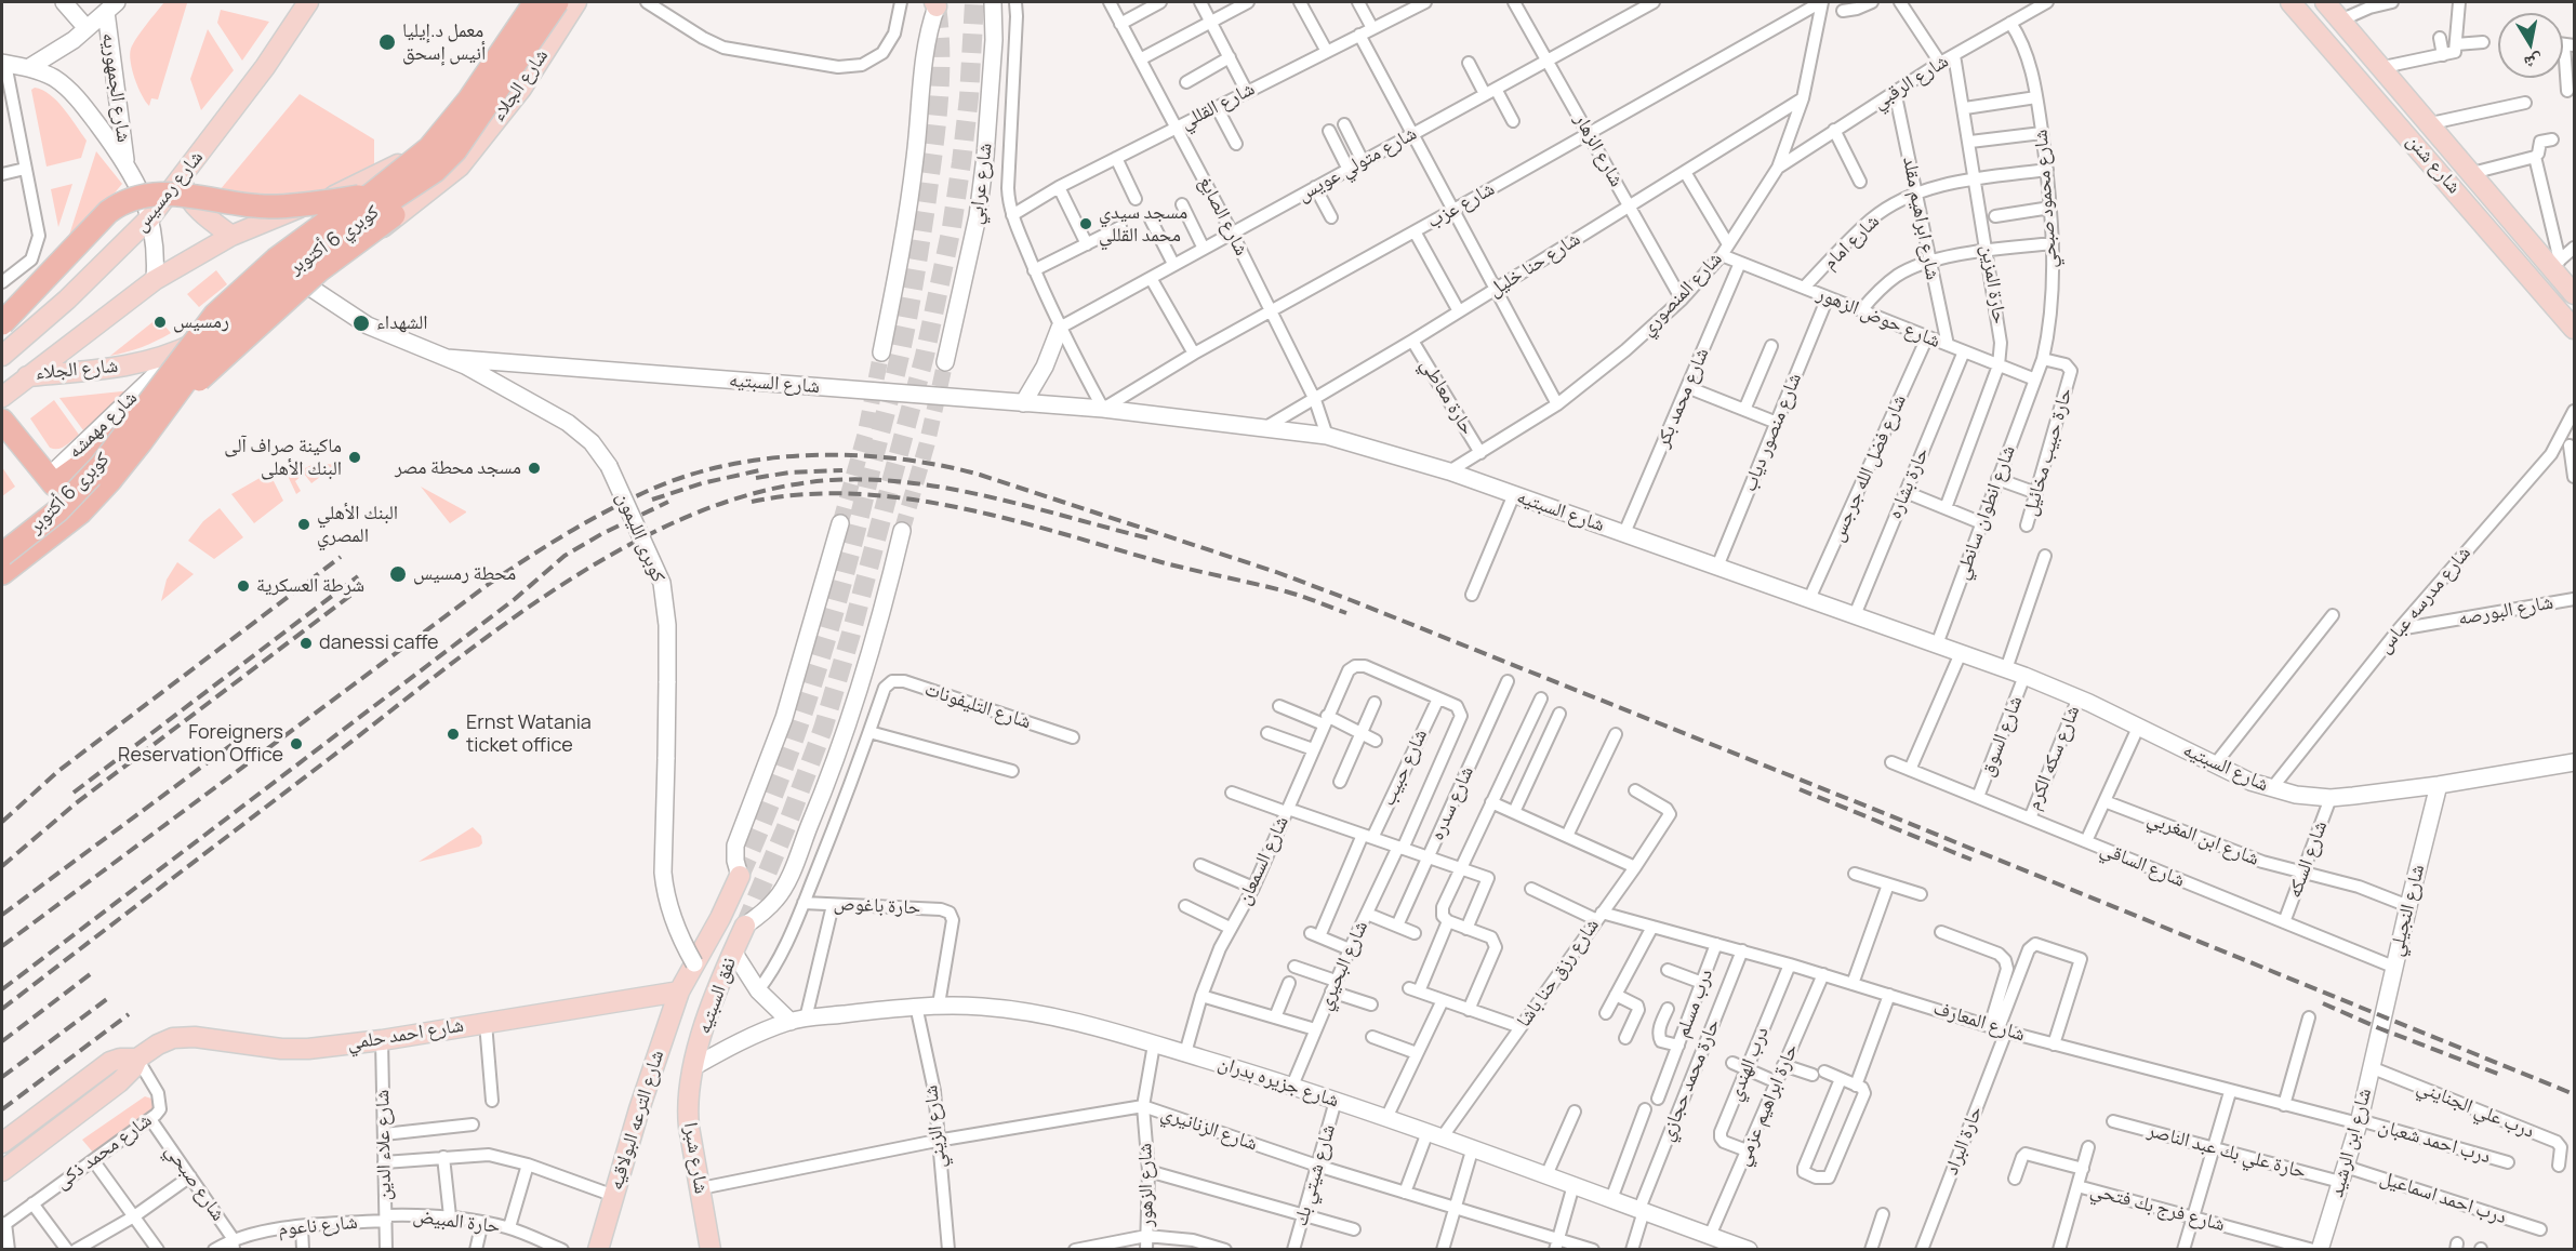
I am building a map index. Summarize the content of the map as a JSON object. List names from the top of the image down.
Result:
{
  "streets": {
    "highway": ["كوبري 6 أكتوبر", "كوبرى 6 أكتوبر"],
    "main road": [
      "شارع الجلاء",
      "شارع شنن",
      "شارع رمسيس",
      "نفق السبتيه",
      "شارع احمد حلمي",
      "شارع الترعه البولاقيه",
      "شارع شبرا"
    ],
    "street": [
      "شارع الرقبي",
      "شارع الجمهوريه",
      "شارع القللي",
      "شارع الزهار",
      "شارع متولي عويس",
      "شارع عرابي",
      "شارع محمود صبحي",
      "شارع عزب",
      "شارع الصايغ",
      "شارع ابراهيم مقلد",
      "شارع امام",
      "شارع حنا خليل",
      "حارة المزين",
      "شارع المنصوري",
      "شارع حوض الزهور",
      "شارع السبتيه",
      "حارة معاطي",
      "شارع محمد بكر",
      "شارع مهمشه",
      "شارع منصور دياب",
      "حارة حبيب مخائيل",
      "شارع فضل الله جرجس",
      "حارة بشاره",
      "شارع انطوان سانطي",
      "كوبرى الليمون",
      "شارع مدرسه عباس",
      "شارع البورصه",
      "شارع التليفونات",
      "شارع السوق",
      "شارع سكه الكرم",
      "شارع حبيب",
      "شارع سدره",
      "شارع ابن المغربي",
      "شارع السكه",
      "شارع السمعان",
      "شارع الساقي",
      "حارة باغوص",
      "شارع النجيلي",
      "شارع البحيري",
      "شارع رزق حنا باشا",
      "درب مسلم",
      "شارع المعارف",
      "درب الهندي",
      "حارة محمد حجازي",
      "شارع جزيره بدران",
      "حارة ابراهيم عزمي",
      "درب علي الجنايني",
      "شارع الزيني",
      "شارع الزنانيري",
      "حارة البراد",
      "درب احمد شعبان",
      "شارع ابن الرشيد",
      "شارع علاء الدين",
      "شارع محمد ذكى",
      "حارة علي بك عبد الناصر",
      "شارع شيتي بك",
      "شارع صبحي",
      "شارع الزهور",
      "درب احمد اسماعيل",
      "شارع فرج بك فتحي",
      "حارة المبيض",
      "شارع ناعوم"
    ]
  },
  "crossings": [
    ["شارع الرقبي", "شارع محمود صبحي"],
    ["شارع الرقبي", "شارع ابراهيم مقلد"],
    ["شارع الرقبي", "حارة المزين"],
    ["شارع الرقبي", "شارع المنصوري"],
    ["شارع الجلاء", "شارع مهمشه"],
    ["شارع الجلاء", "كوبرى الليمون"],
    ["شارع القللي", "شارع الصايغ"],
    ["شارع الزهار", "شارع متولي عويس"],
    ["شارع الزهار", "شارع عزب"],
    ["شارع الزهار", "شارع حنا خليل"],
    ["شارع الزهار", "شارع المنصوري"],
    ["شارع متولي عويس", "شارع الصايغ"],
    ["شارع محمود صبحي", "شارع امام"],
    ["شارع محمود صبحي", "شارع حوض الزهور"],
    ["شارع محمود صبحي", "حارة حبيب مخائيل"],
    ["شارع محمود صبحي", "شارع انطوان سانطي"],
    ["شارع عزب", "شارع الصايغ"],
    ["شارع عزب", "شارع المنصوري"],
    ["شارع عزب", "شارع السبتيه"],
    ["شارع الصايغ", "شارع حنا خليل"],
    ["شارع الصايغ", "شارع السبتيه"],
    ["شارع ابراهيم مقلد", "شارع امام"],
    ["شارع ابراهيم مقلد", "شارع حوض الزهور"],
    ["كوبري 6 أكتوبر", "كوبرى 6 أكتوبر"],
    ["شارع امام", "حارة المزين"],
    ["شارع امام", "شارع حوض الزهور"],
    ["شارع حنا خليل", "شارع المنصوري"],
    ["شارع حنا خليل", "شارع السبتيه"],
    ["شارع حنا خليل", "حارة معاطي"],
    ["حارة المزين", "شارع حوض الزهور"],
    ["شارع المنصوري", "شارع حوض الزهور"],
    ["شارع المنصوري", "شارع السبتيه"],
    ["شارع المنصوري", "حارة معاطي"],
    ["شارع حوض الزهور", "شارع محمد بكر"],
    ["شارع حوض الزهور", "شارع منصور دياب"],
    ["شارع حوض الزهور", "شارع فضل الله جرجس"],
    ["شارع حوض الزهور", "حارة بشاره"],
    ["شارع حوض الزهور", "شارع انطوان سانطي"],
    ["شارع السبتيه", "شارع محمد بكر"],
    ["شارع السبتيه", "شارع منصور دياب"],
    ["شارع السبتيه", "شارع فضل الله جرجس"],
    ["شارع السبتيه", "حارة بشاره"],
    ["شارع السبتيه", "شارع انطوان سانطي"],
    ["شارع السبتيه", "كوبرى الليمون"],
    ["شارع السبتيه", "شارع مدرسه عباس"],
    ["شارع السبتيه", "شارع السوق"],
    ["شارع السبتيه", "شارع سكه الكرم"],
    ["شارع السبتيه", "شارع السكه"],
    ["شارع السبتيه", "شارع النجيلي"],
    ["كوبرى الليمون", "نفق السبتيه"],
    ["شارع مدرسه عباس", "شارع البورصه"],
    ["شارع السوق", "شارع الساقي"],
    ["شارع سكه الكرم", "شارع الساقي"],
    ["شارع حبيب", "شارع السمعان"],
    ["شارع حبيب", "شارع البحيري"],
    ["شارع ابن المغربي", "شارع السكه"],
    ["شارع ابن المغربي", "شارع النجيلي"],
    ["شارع السكه", "شارع الساقي"],
    ["شارع السمعان", "شارع البحيري"],
    ["شارع السمعان", "شارع جزيره بدران"],
    ["شارع الساقي", "شارع النجيلي"],
    ["حارة باغوص", "شارع جزيره بدران"],
    ["شارع النجيلي", "شارع ابن الرشيد"],
    ["شارع البحيري", "شارع جزيره بدران"],
    ["شارع رزق حنا باشا", "شارع المعارف"],
    ["شارع رزق حنا باشا", "شارع جزيره بدران"],
    ["شارع رزق حنا باشا", "شارع الزنانيري"],
    ["نفق السبتيه", "شارع احمد حلمي"],
    ["نفق السبتيه", "شارع جزيره بدران"],
    ["نفق السبتيه", "شارع الترعه البولاقيه"],
    ["نفق السبتيه", "شارع شبرا"],
    ["درب مسلم", "شارع المعارف"],
    ["شارع المعارف", "درب الهندي"],
    ["شارع المعارف", "حارة محمد حجازي"],
    ["شارع المعارف", "حارة ابراهيم عزمي"],
    ["شارع المعارف", "حارة البراد"],
    ["شارع المعارف", "درب احمد شعبان"],
    ["شارع المعارف", "شارع ابن الرشيد"],
    ["شارع احمد حلمي", "شارع الترعه البولاقيه"],
    ["شارع احمد حلمي", "شارع علاء الدين"],
    ["شارع احمد حلمي", "شارع محمد ذكى"],
    ["درب الهندي", "حارة ابراهيم عزمي"],
    ["حارة محمد حجازي", "شارع جزيره بدران"],
    ["شارع جزيره بدران", "حارة ابراهيم عزمي"],
    ["شارع جزيره بدران", "شارع الزيني"],
    ["شارع جزيره بدران", "شارع شبرا"],
    ["شارع جزيره بدران", "شارع شيتي بك"],
    ["شارع جزيره بدران", "شارع الزهور"],
    ["درب علي الجنايني", "شارع ابن الرشيد"],
    ["شارع الزيني", "شارع الزنانيري"],
    ["شارع الزنانيري", "شارع شبرا"],
    ["شارع الزنانيري", "شارع شيتي بك"],
    ["شارع الزنانيري", "شارع الزهور"],
    ["درب احمد شعبان", "شارع ابن الرشيد"],
    ["شارع ابن الرشيد", "حارة علي بك عبد الناصر"],
    ["شارع ابن الرشيد", "درب احمد اسماعيل"],
    ["شارع علاء الدين", "حارة المبيض"],
    ["شارع علاء الدين", "شارع ناعوم"],
    ["شارع محمد ذكى", "شارع صبحي"],
    ["حارة علي بك عبد الناصر", "درب احمد اسماعيل"],
    ["شارع صبحي", "شارع ناعوم"],
    ["حارة المبيض", "شارع ناعوم"]
  ],
  "places": [
    "معمل د.إيليا أنيس إسحق",
    "مسجد سيدي محمد القللي",
    "رمسيس",
    "الشهداء",
    "ماكينة صراف آلى البنك الأهلى",
    "مسجد محطة مصر",
    "البنك الأهلي المصري",
    "محطة رمسيس",
    "شرطة العسكرية",
    "danessi caffe",
    "Ernst Watania ticket office",
    "Foreigners Reservation Office"
  ],
  "north": "bottom"
}
